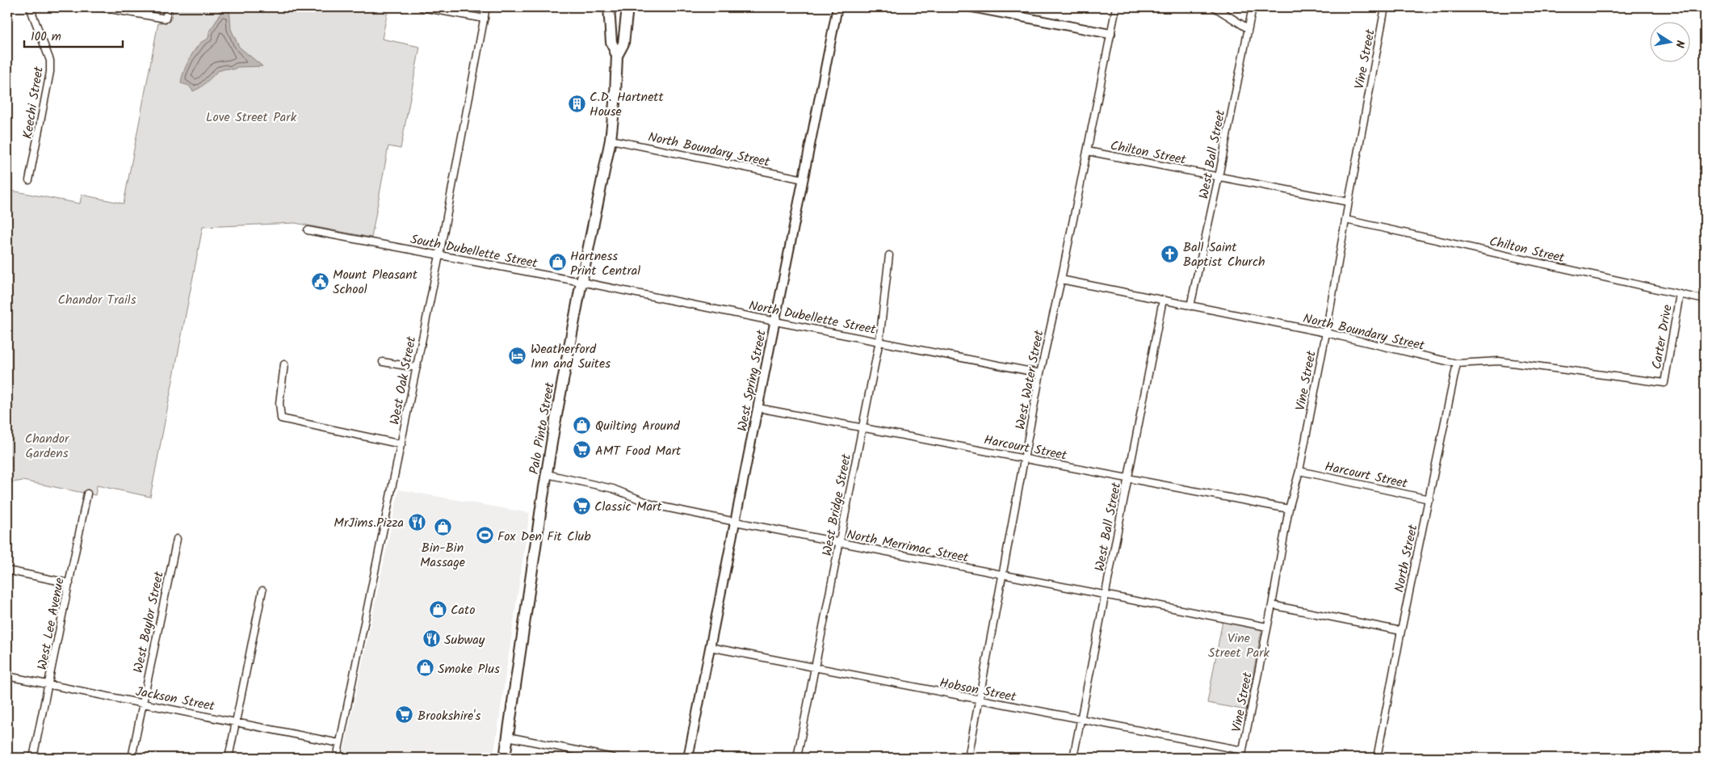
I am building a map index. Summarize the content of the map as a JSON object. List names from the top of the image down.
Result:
{
  "streets": {
    "main road": ["Palo Pinto Street"],
    "street": [
      "Vine Street",
      "Keechi Street",
      "North Boundary Street",
      "Chilton Street",
      "West Ball Street",
      "South Dubellette Street",
      "North Dubellette Street",
      "Carter Drive",
      "West Water Street",
      "West Oak Street",
      "West Spring Street",
      "Harcourt Street",
      "West Bridge Street",
      "North Merrimac Street",
      "North Street",
      "West Baylor Street",
      "West Lee Avenue",
      "Hobson Street",
      "Jackson Street"
    ]
  },
  "crossings": [
    ["Vine Street", "North Boundary Street"],
    ["Vine Street", "Chilton Street"],
    ["Vine Street", "Harcourt Street"],
    ["Vine Street", "North Merrimac Street"],
    ["Vine Street", "Hobson Street"],
    ["North Boundary Street", "West Ball Street"],
    ["North Boundary Street", "Carter Drive"],
    ["North Boundary Street", "West Water Street"],
    ["North Boundary Street", "West Spring Street"],
    ["North Boundary Street", "Palo Pinto Street"],
    ["North Boundary Street", "North Street"],
    ["Chilton Street", "West Ball Street"],
    ["Chilton Street", "Carter Drive"],
    ["Chilton Street", "West Water Street"],
    ["West Ball Street", "Harcourt Street"],
    ["West Ball Street", "North Merrimac Street"],
    ["West Ball Street", "Hobson Street"],
    ["South Dubellette Street", "North Dubellette Street"],
    ["South Dubellette Street", "West Oak Street"],
    ["South Dubellette Street", "Palo Pinto Street"],
    ["North Dubellette Street", "West Water Street"],
    ["North Dubellette Street", "West Spring Street"],
    ["North Dubellette Street", "Palo Pinto Street"],
    ["North Dubellette Street", "West Bridge Street"],
    ["West Water Street", "Harcourt Street"],
    ["West Water Street", "North Merrimac Street"],
    ["West Water Street", "Hobson Street"],
    ["West Oak Street", "Jackson Street"],
    ["West Spring Street", "Harcourt Street"],
    ["West Spring Street", "North Merrimac Street"],
    ["West Spring Street", "Hobson Street"],
    ["Palo Pinto Street", "North Merrimac Street"],
    ["Harcourt Street", "West Bridge Street"],
    ["Harcourt Street", "North Street"],
    ["West Bridge Street", "North Merrimac Street"],
    ["West Bridge Street", "Hobson Street"],
    ["West Baylor Street", "Jackson Street"],
    ["West Lee Avenue", "Jackson Street"]
  ],
  "parks": [
    "Love Street Park",
    "Chandor Trails",
    "Chandor Gardens",
    "Vine Street Park"
  ],
  "places": {
    "building": ["C.D. Hartnett House"],
    "church": ["Ball Saint Baptist Church"],
    "shop": [
      "Hartness Print Central",
      "Quilting Around",
      "Bin-Bin Massage",
      "Cato",
      "Smoke Plus"
    ],
    "public building": ["Mount Pleasant School"],
    "hotel": ["Weatherford Inn and Suites"],
    "supermarket": ["AMT Food Mart", "Classic Mart", "Brookshire's"],
    "restaurant": ["MrJims.Pizza", "Subway"],
    "sports": ["Fox Den Fit Club"]
  },
  "scale_bar": "100 m",
  "north": "right"
}
